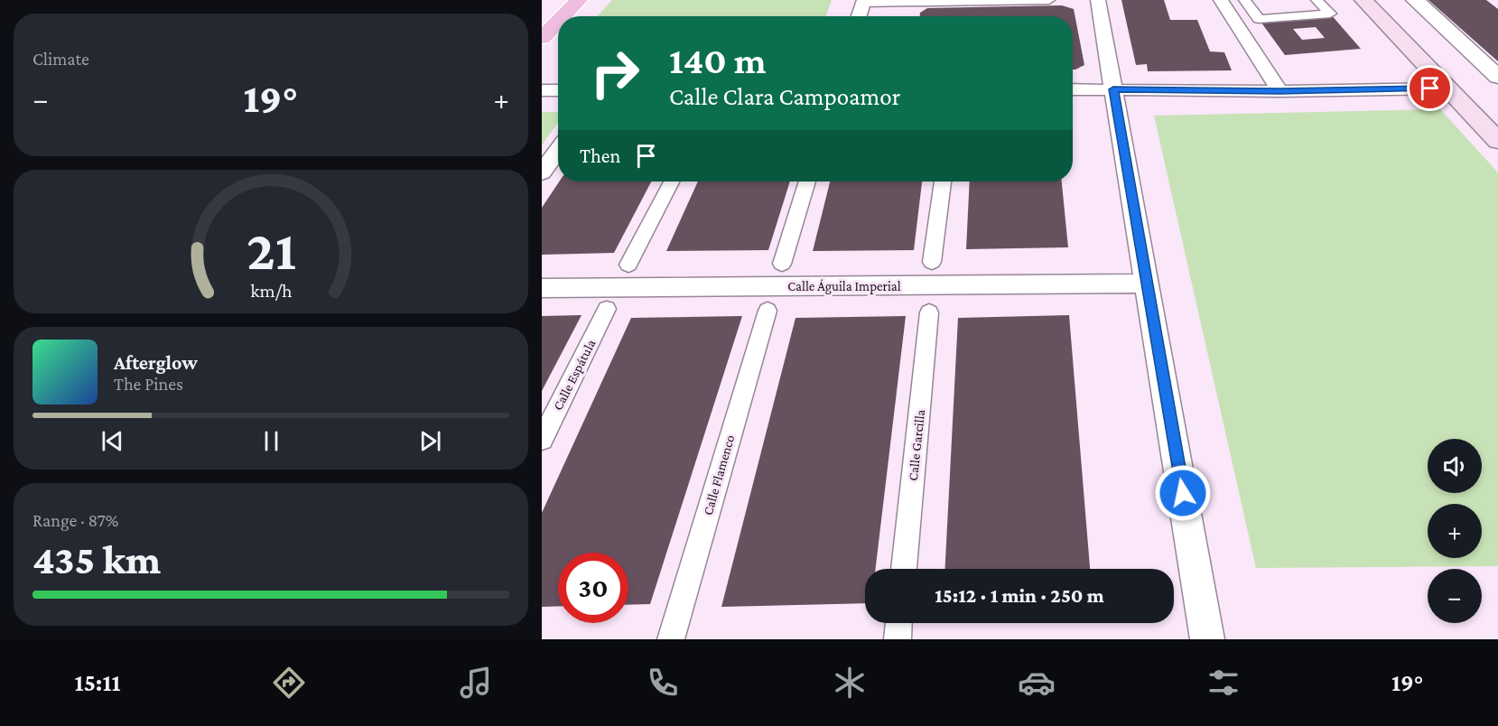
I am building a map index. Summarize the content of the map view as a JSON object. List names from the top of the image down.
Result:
{
  "streets": {
    "street": [
      "Calle Águila Imperial",
      "Calle Espátula",
      "Calle Garcilla",
      "Calle Flamenco"
    ]
  },
  "page": {
    "tile": [
      "Climate",
      ["Range · 87%", "435 km"]
    ],
    "turn": ["140 m", "Calle Clara Campoamor"],
    "heat": ["−", "19°", "+"],
    "then": "Then",
    "song": ["Afterglow", "The Pines"],
    "map_buttons": ["+", "−"],
    "limit": "30",
    "trip": "15:12 · 1 min · 250 m",
    "tabs": ["15:11", "19°"],
    "gauge": ["21", "km/h"]
  }
}
